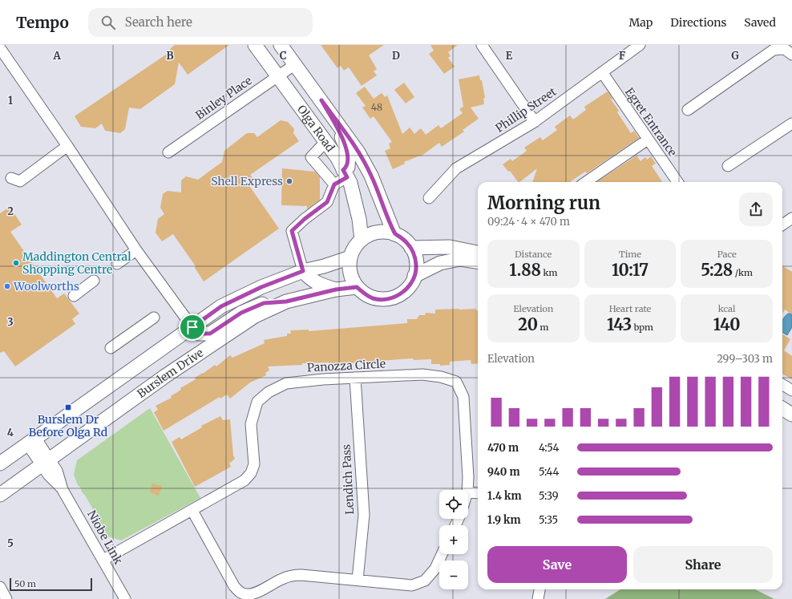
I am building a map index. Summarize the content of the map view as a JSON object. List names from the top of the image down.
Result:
{
  "streets": {
    "main road": ["Olga Road", "Burslem Drive"],
    "street": [
      "Binley Place",
      "Phillip Street",
      "Egret Entrance",
      "Panozza Circle",
      "Lendich Pass",
      "Niobe Link"
    ]
  },
  "crossings": [
    ["Binley Place", "Olga Road"],
    ["Phillip Street", "Egret Entrance"],
    ["Olga Road", "Burslem Drive"],
    ["Panozza Circle", "Lendich Pass"],
    ["Panozza Circle", "Niobe Link"],
    ["Burslem Drive", "Niobe Link"]
  ],
  "places": {
    "other": ["Shell Express", "Maddington Central Shopping Centre", "Woolworths"],
    "transit": ["Burslem Dr Before Olga Rd"]
  },
  "house_numbers": ["48"],
  "scale_bar": "50 m",
  "page": {
    "header": "Tempo",
    "search": "Search here",
    "nav": ["Map", "Directions", "Saved"],
    "heading": ["Morning run", "09:24 · 4 × 470 m"],
    "stats": [
      ["Distance", "1.88 km"],
      ["Time", "10:17"],
      ["Pace", "5:28 /km"],
      ["Elevation", "20 m"],
      ["Heart rate", "143 bpm"],
      ["kcal", "140"]
    ],
    "chart": ["Elevation", "299–303 m"],
    "list": [
      {
        "name": "470 m",
        "note": "4:54"
      },
      {
        "name": "940 m",
        "note": "5:44"
      },
      {
        "name": "1.4 km",
        "note": "5:39"
      },
      {
        "name": "1.9 km",
        "note": "5:35"
      }
    ],
    "map_buttons": ["+", "−"],
    "buttons": ["Save", "Share"],
    "scale": "50 m"
  },
  "grid": {
    "columns": [
      "A",
      "B",
      "C",
      "D",
      "E",
      "F",
      "G"
    ],
    "rows": [
      "1",
      "2",
      "3",
      "4",
      "5"
    ]
  }
}
